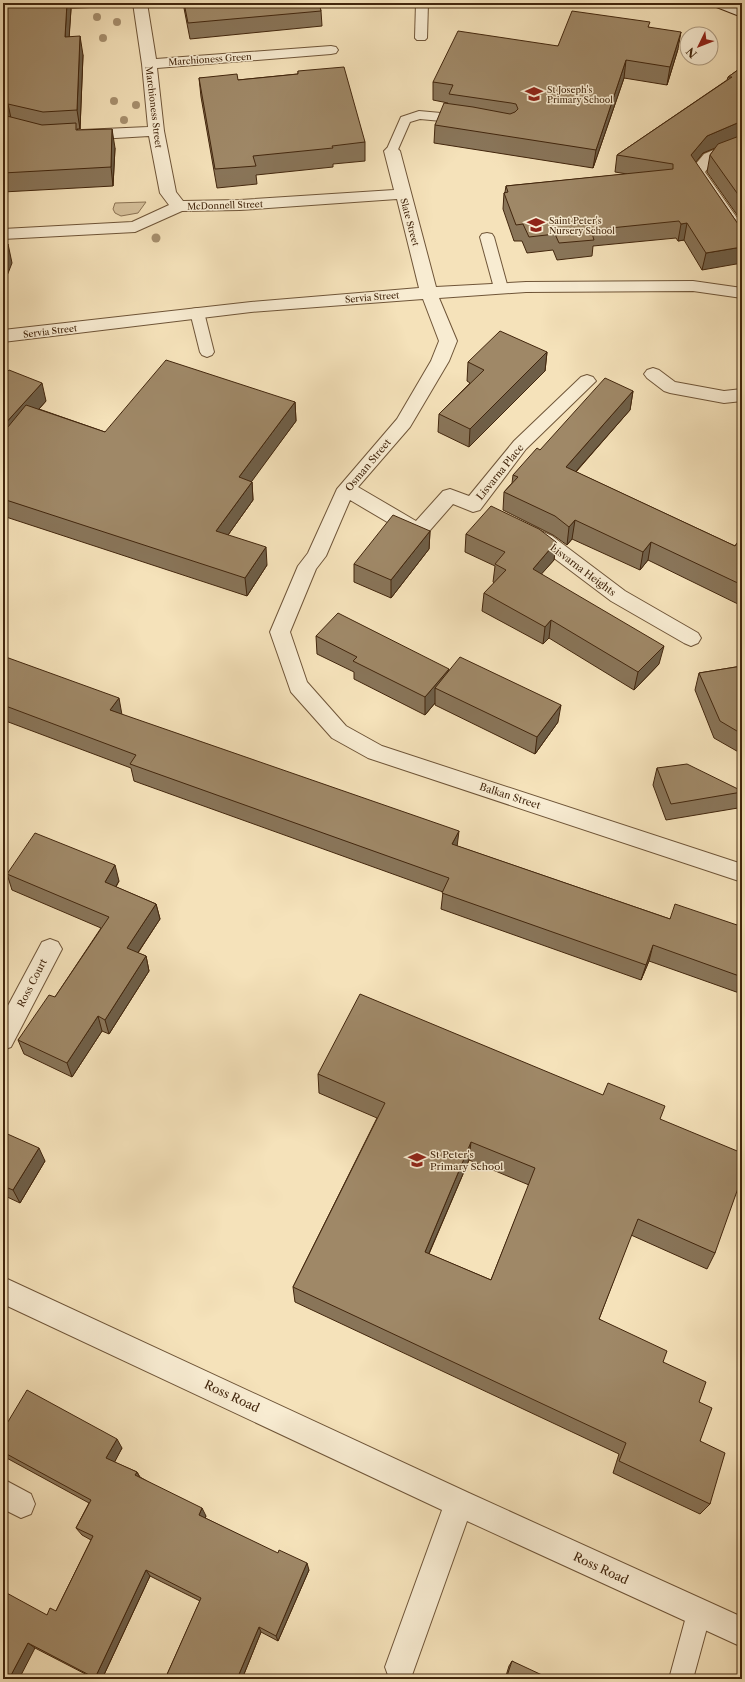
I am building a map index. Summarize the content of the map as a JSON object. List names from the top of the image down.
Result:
{
  "streets": {
    "street": [
      "Marchioness Green",
      "Marchioness Street",
      "McDonnell Street",
      "Slate Street",
      "Servia Street",
      "Osman Street",
      "Lisvarna Place",
      "Lisvarna Heights",
      "Balkan Street",
      "Ross Court",
      "Ross Road"
    ]
  },
  "crossings": [
    ["Marchioness Green", "Marchioness Street"],
    ["Marchioness Street", "McDonnell Street"],
    ["McDonnell Street", "Slate Street"],
    ["Slate Street", "Servia Street"],
    ["Slate Street", "Osman Street"],
    ["Servia Street", "Osman Street"],
    ["Osman Street", "Lisvarna Place"],
    ["Osman Street", "Balkan Street"]
  ],
  "places": {
    "school or university": ["St Joseph's Primary School", "Saint Peter's Nursery School", "St Peter's Primary School"]
  },
  "north": "bottom left"
}
